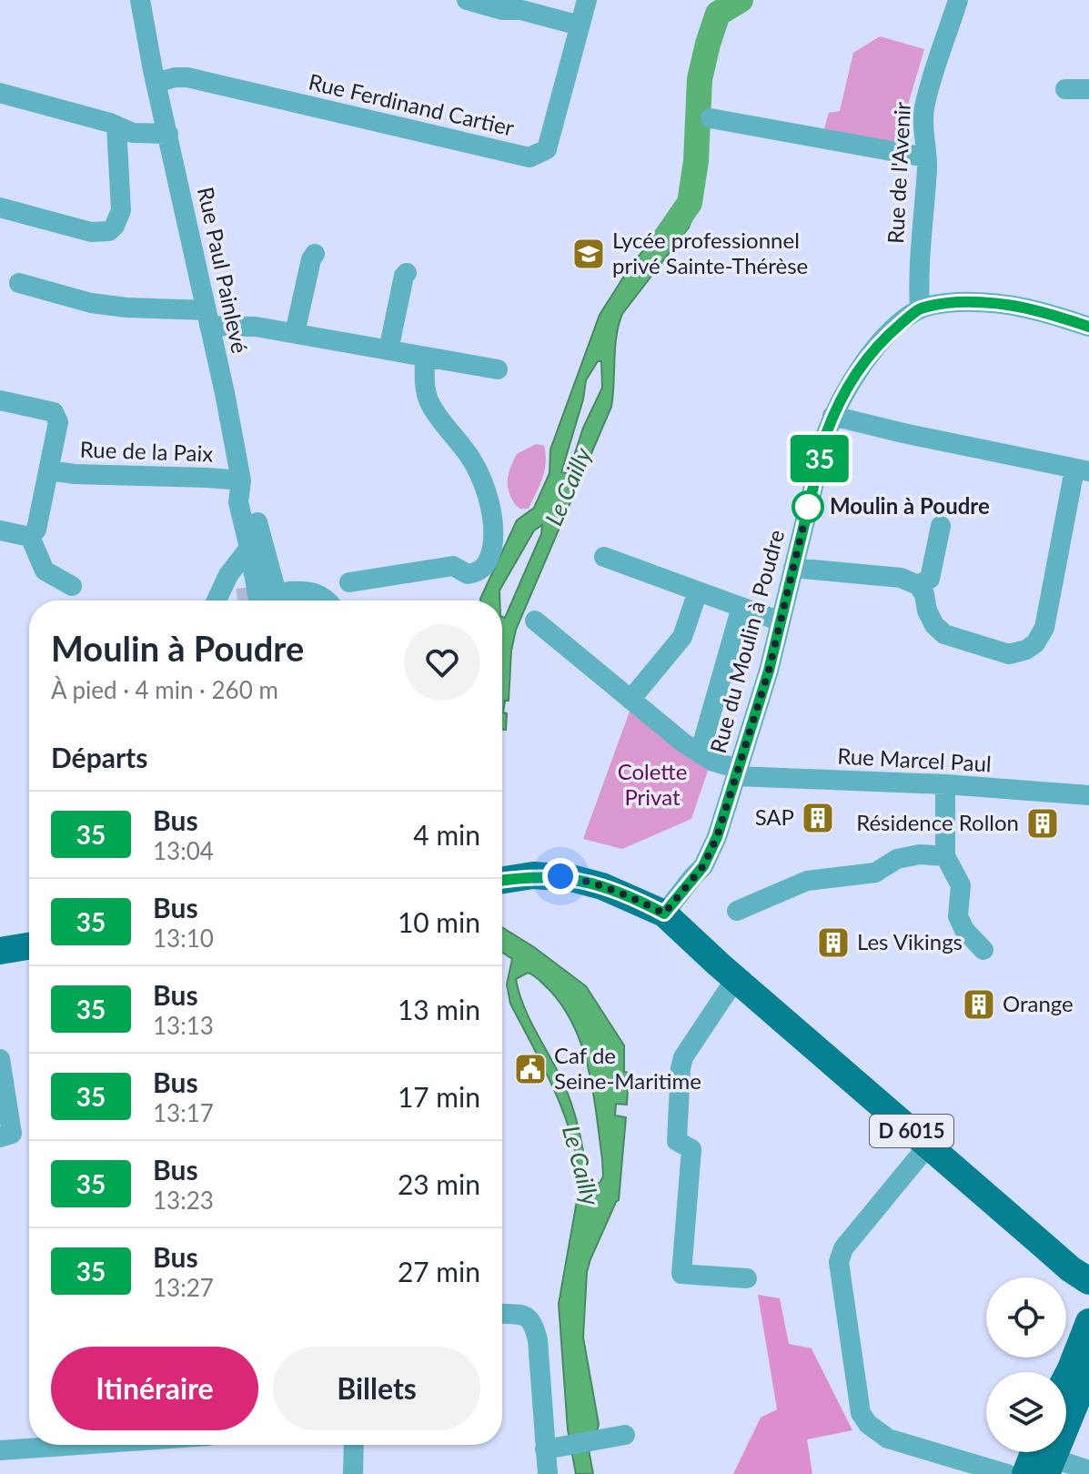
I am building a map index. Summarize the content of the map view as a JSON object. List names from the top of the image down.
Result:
{
  "streets": {
    "main road": ["D 6015"],
    "street": [
      "Rue Ferdinand Cartier",
      "Rue de l'Avenir",
      "Rue Paul Painlevé",
      "Rue de la Paix",
      "Rue du Moulin à Poudre",
      "Rue Marcel Paul"
    ]
  },
  "crossings": [
    ["Rue Ferdinand Cartier", "Rue Paul Painlevé"],
    ["Rue de l'Avenir", "Rue du Moulin à Poudre"],
    ["Rue Paul Painlevé", "Rue de la Paix"],
    ["Rue du Moulin à Poudre", "Rue Marcel Paul"],
    ["Rue du Moulin à Poudre", "D 6015"]
  ],
  "water": ["Le Cailly"],
  "parks": ["Colette Privat"],
  "places": {
    "school or university": ["Lycée professionnel privé Sainte-Thérèse"],
    "other": ["Moulin à Poudre"],
    "building": [
      "SAP",
      "Résidence Rollon",
      "Les Vikings",
      "Orange"
    ],
    "public building": ["Caf de Seine-Maritime"]
  },
  "lines": ["bus line 35"],
  "page": {
    "on_map": "35",
    "heading": [
      ["Moulin à Poudre", "À pied · 4 min · 260 m"],
      "Départs"
    ],
    "list": [
      {
        "mark": "35",
        "name": "Bus",
        "note": "13:04",
        "value": "4 min"
      },
      {
        "mark": "35",
        "name": "Bus",
        "note": "13:10",
        "value": "10 min"
      },
      {
        "mark": "35",
        "name": "Bus",
        "note": "13:13",
        "value": "13 min"
      },
      {
        "mark": "35",
        "name": "Bus",
        "note": "13:17",
        "value": "17 min"
      },
      {
        "mark": "35",
        "name": "Bus",
        "note": "13:23",
        "value": "23 min"
      },
      {
        "mark": "35",
        "name": "Bus",
        "note": "13:27",
        "value": "27 min"
      }
    ],
    "buttons": ["Itinéraire", "Billets"]
  }
}
